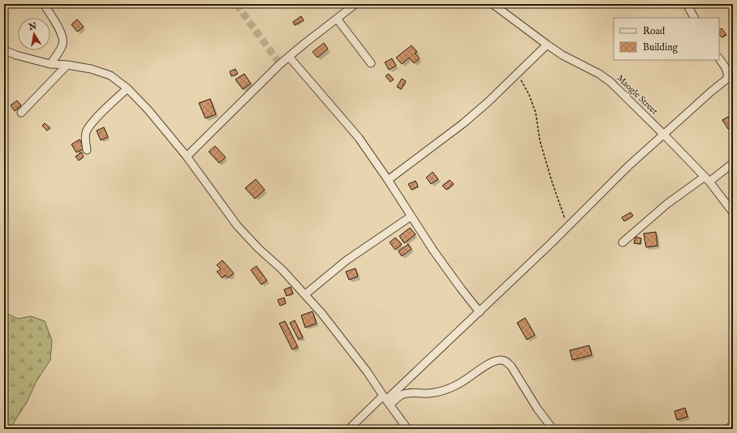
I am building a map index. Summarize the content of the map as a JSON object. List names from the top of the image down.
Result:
{
  "streets": {
    "street": ["Maogle Street"]
  },
  "legend": ["Road", "Building"],
  "north": "top"
}
